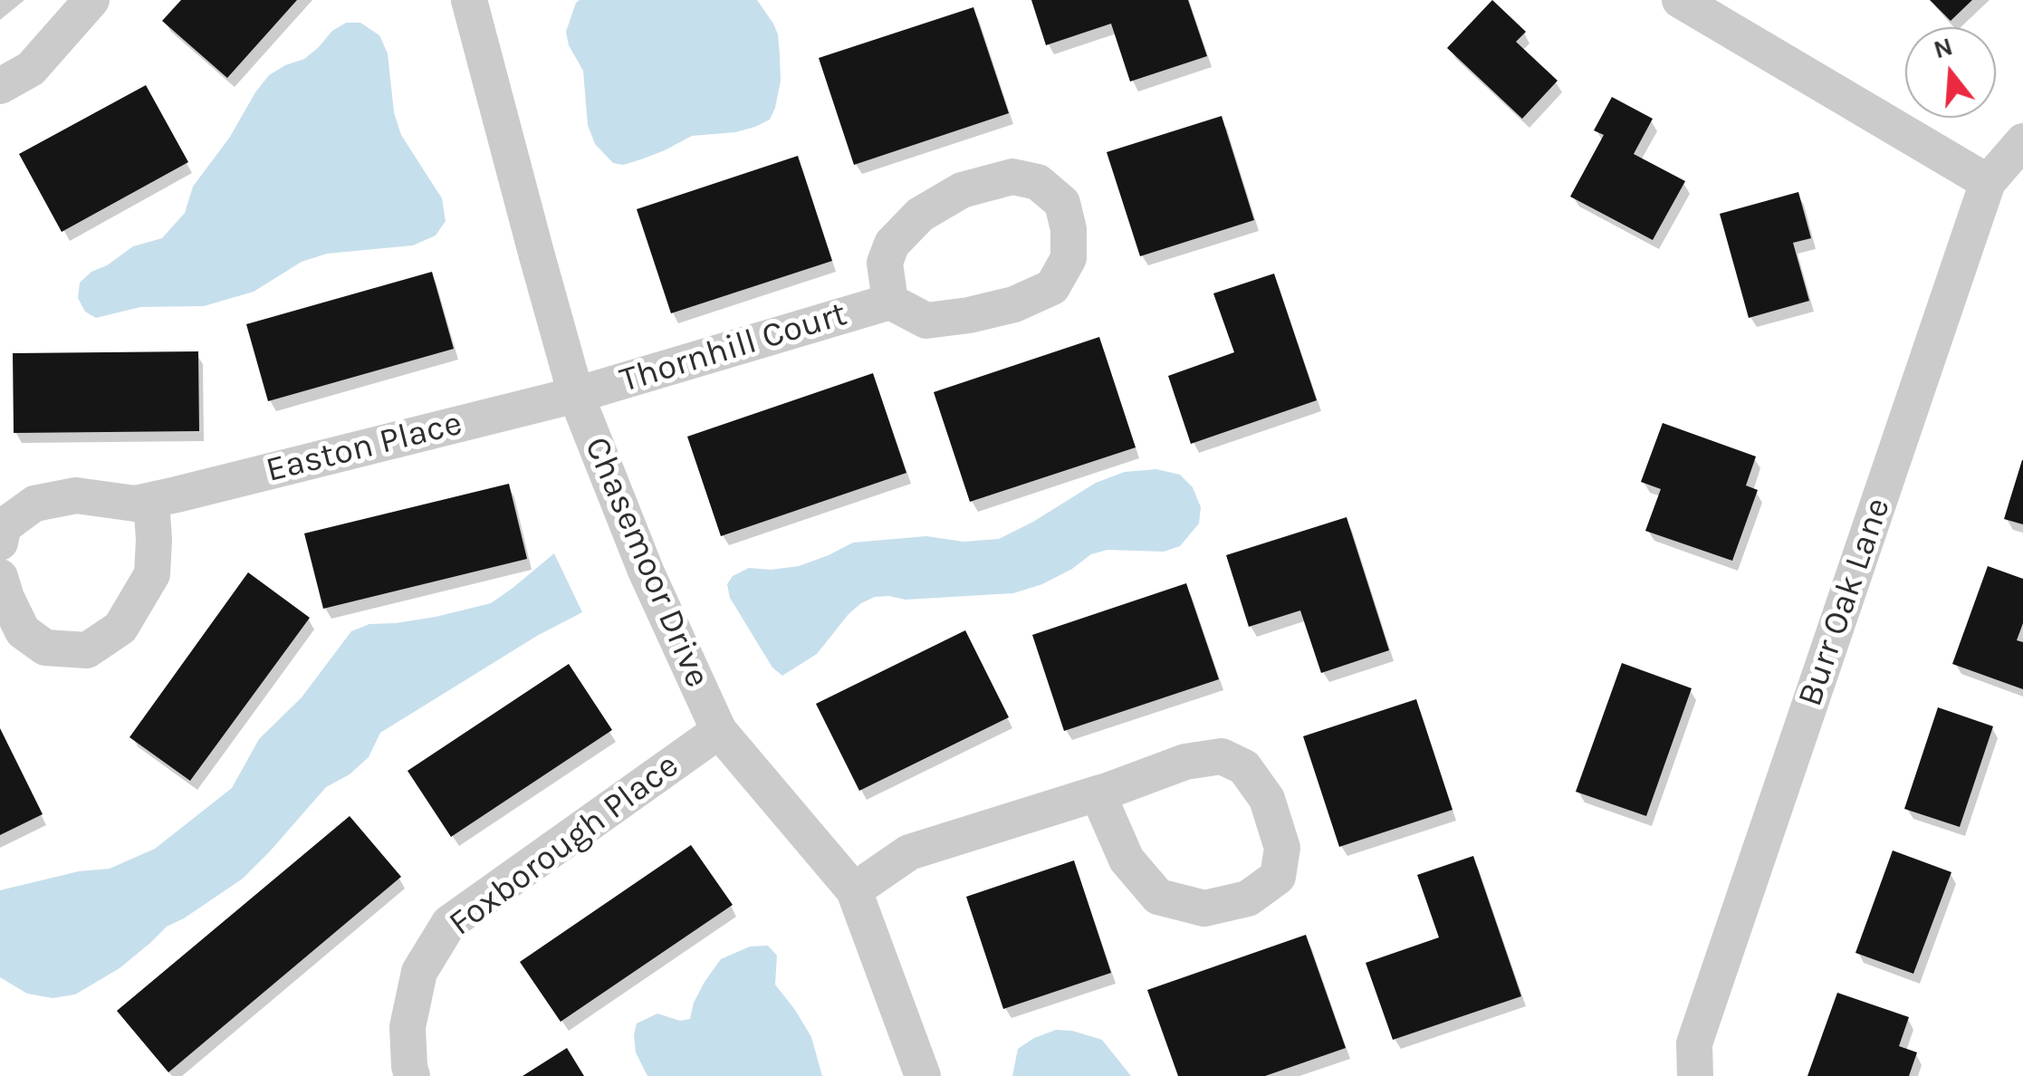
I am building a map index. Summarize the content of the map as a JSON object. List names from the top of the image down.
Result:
{
  "streets": {
    "street": [
      "Thornhill Court",
      "Easton Place",
      "Chasemoor Drive",
      "Burr Oak Lane",
      "Foxborough Place"
    ]
  },
  "crossings": [
    ["Thornhill Court", "Easton Place"],
    ["Thornhill Court", "Chasemoor Drive"],
    ["Easton Place", "Chasemoor Drive"],
    ["Chasemoor Drive", "Foxborough Place"]
  ],
  "north": "top"
}
